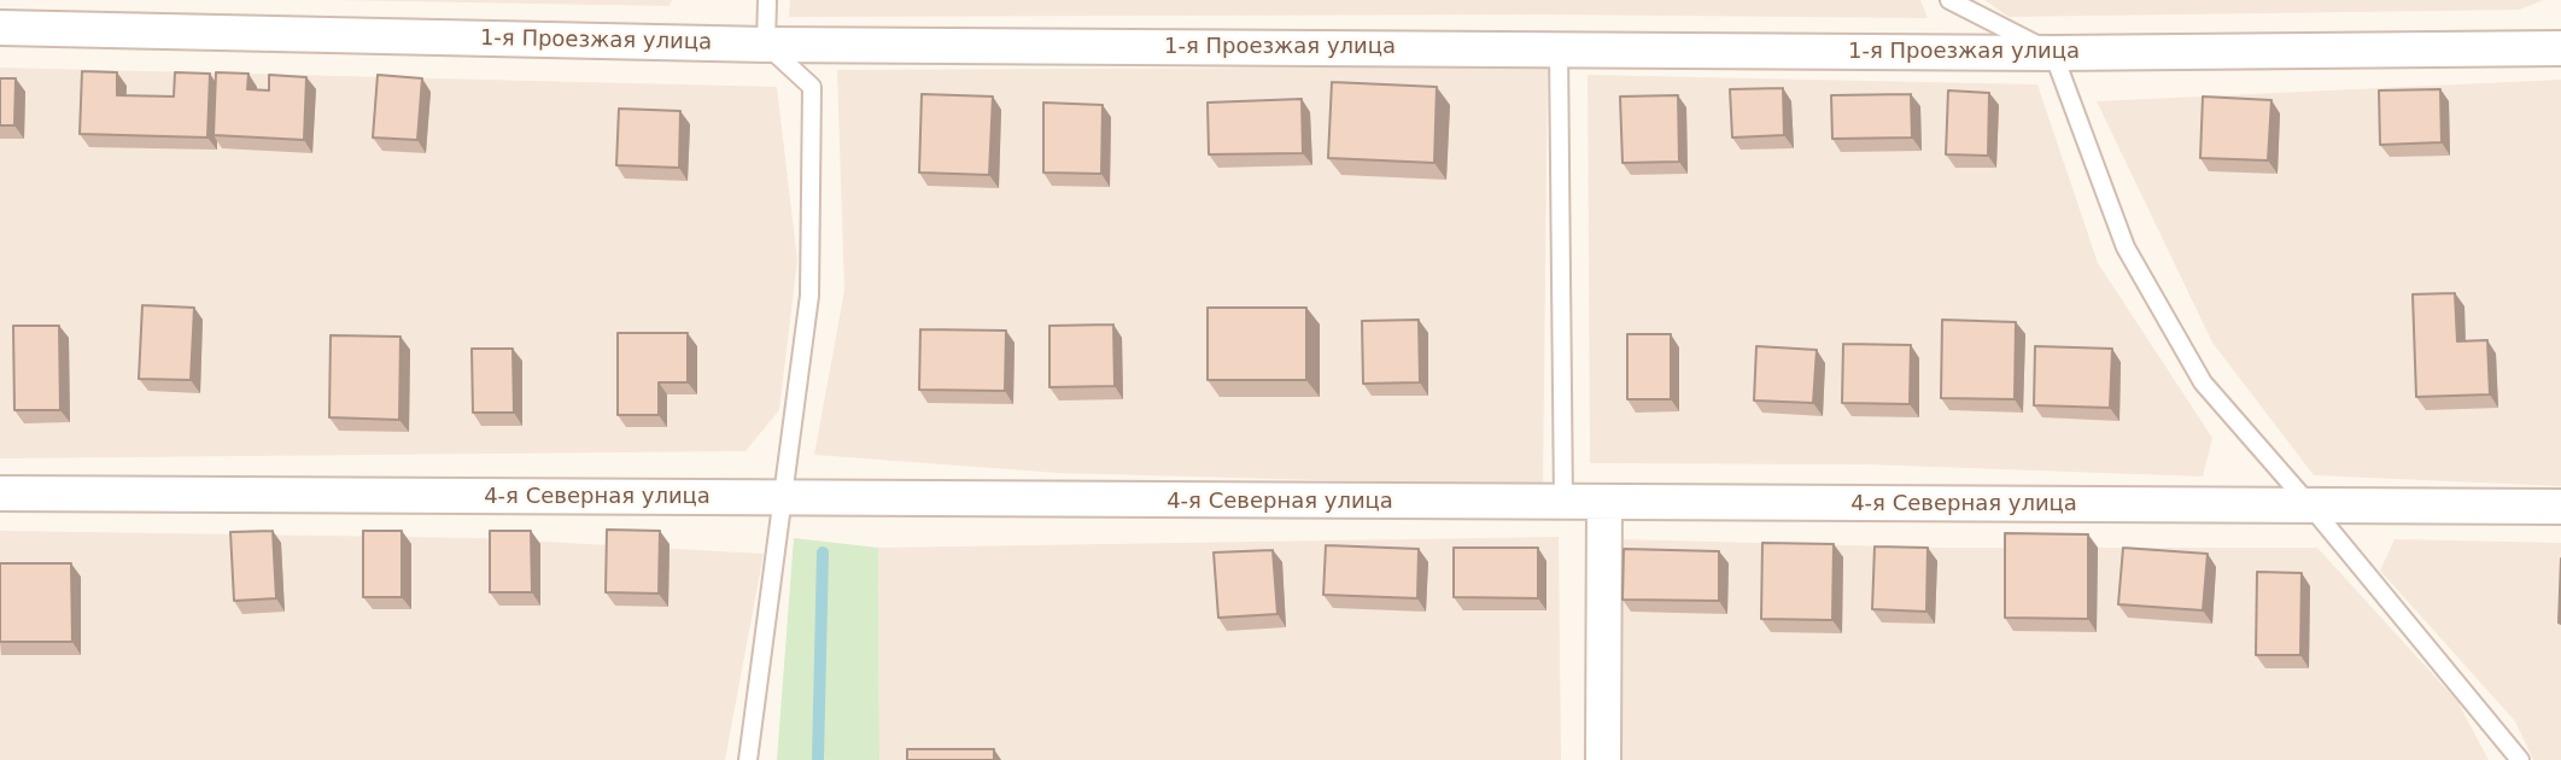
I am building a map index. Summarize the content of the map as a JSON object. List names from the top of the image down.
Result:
{
  "streets": {
    "street": ["1-я Проезжая улица", "4-я Северная улица"]
  }
}
